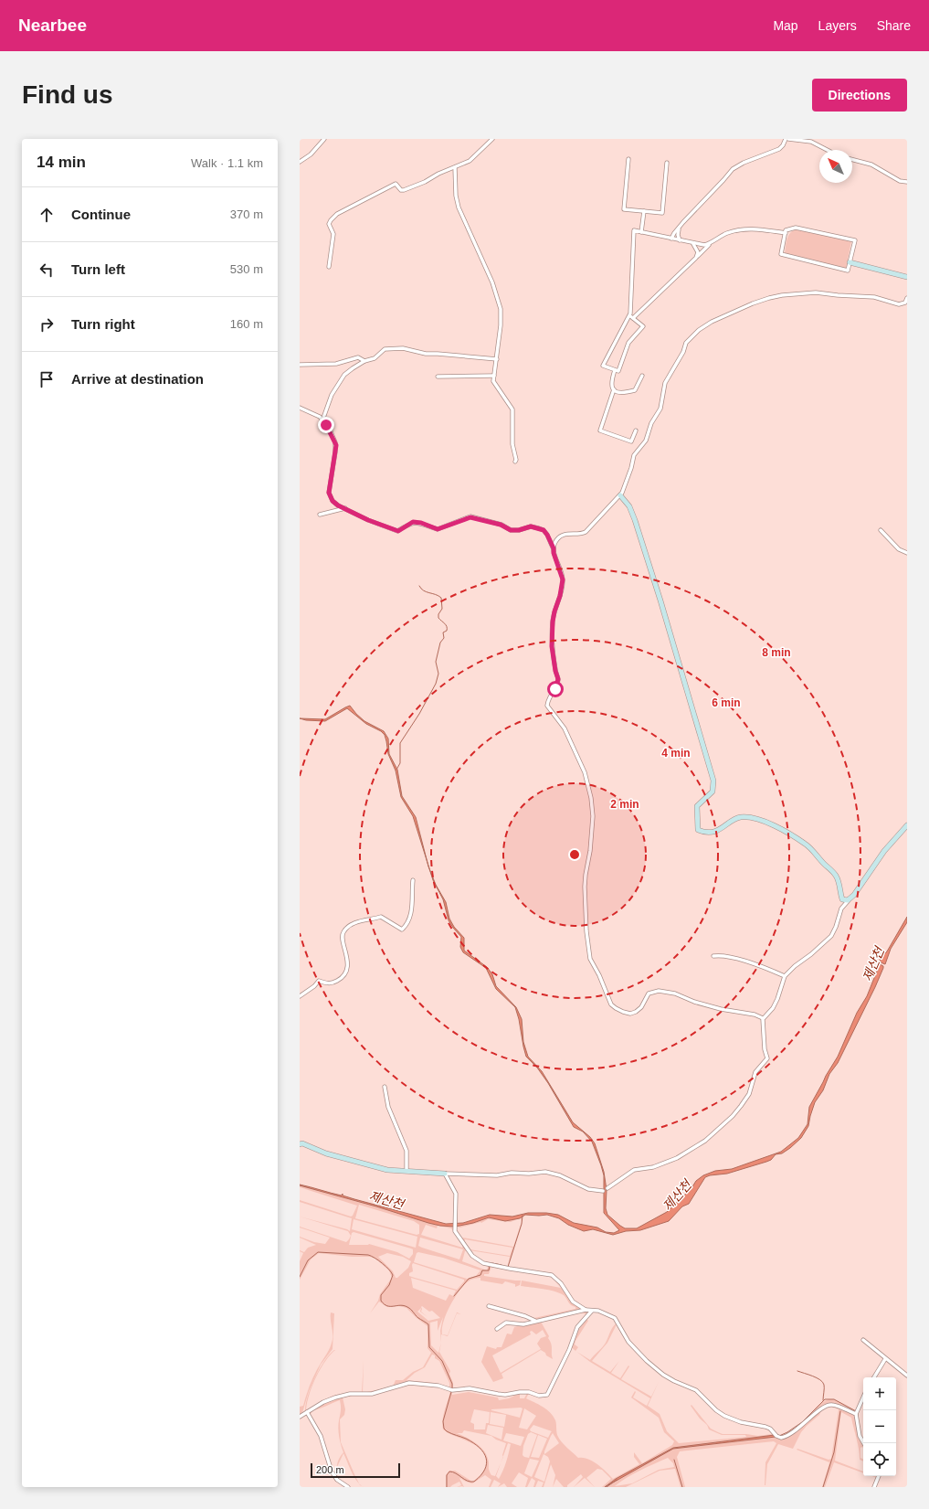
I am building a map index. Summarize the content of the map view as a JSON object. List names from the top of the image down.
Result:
{
  "water": ["제산천"],
  "scale_bar": "200 m",
  "north": "top left",
  "page": {
    "header": "Nearbee",
    "nav": ["Map", "Layers", "Share"],
    "buttons": "Directions",
    "title": "Find us",
    "heading": ["14 min", "Walk · 1.1 km"],
    "list": [
      ["Continue", "370 m"],
      ["Turn left", "530 m"],
      ["Turn right", "160 m"],
      "Arrive at destination"
    ],
    "map_buttons": ["+", "−"],
    "scale": "200 m"
  },
  "rings": [
    "8 min",
    "6 min",
    "4 min",
    "2 min"
  ]
}
